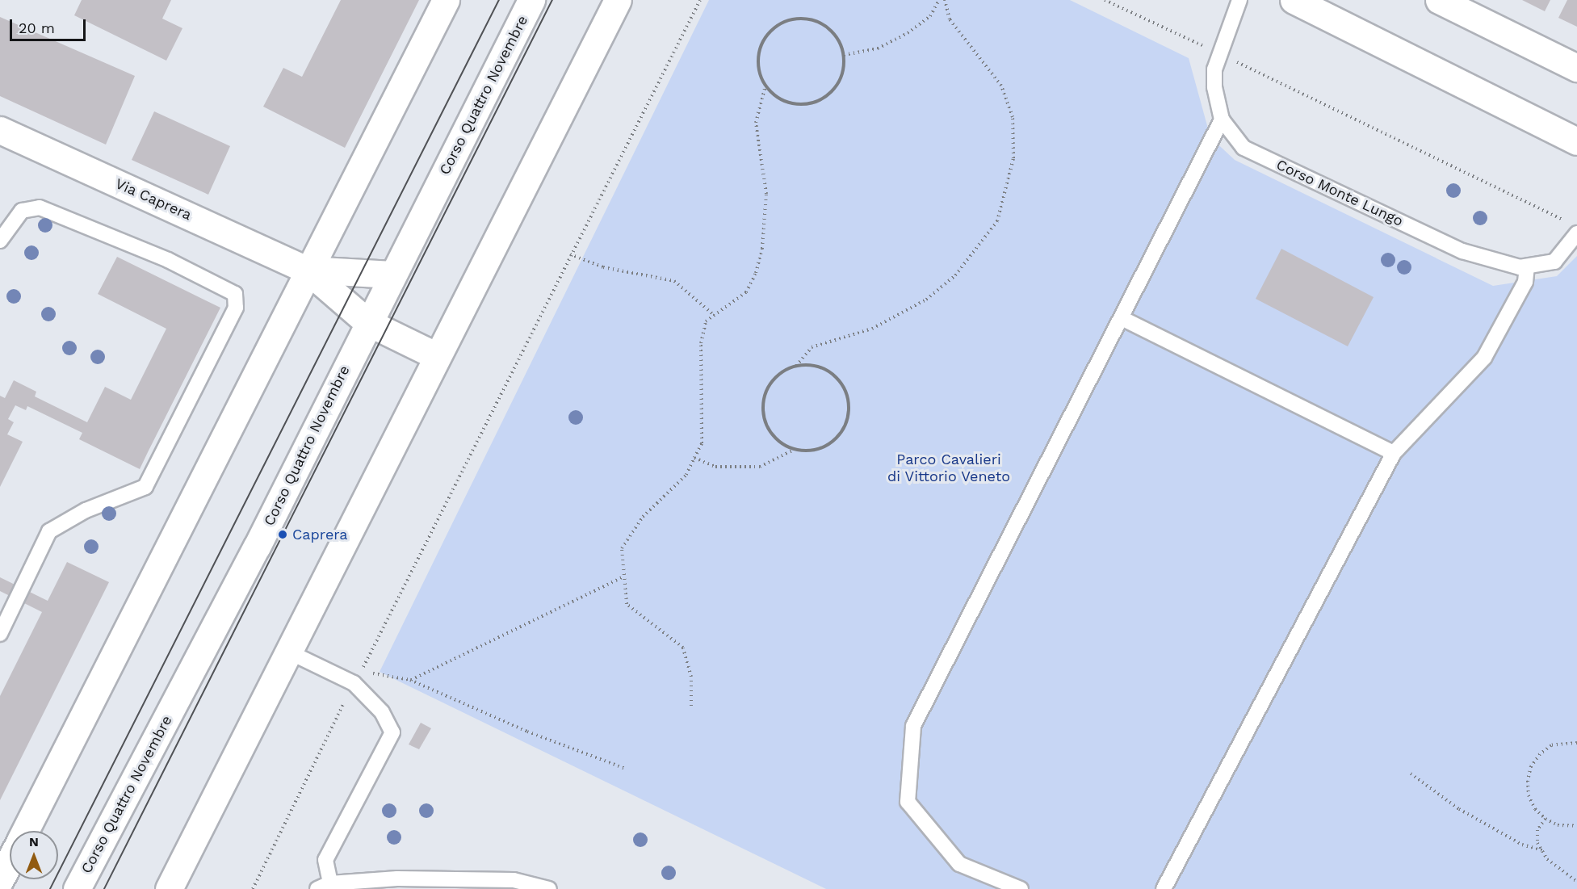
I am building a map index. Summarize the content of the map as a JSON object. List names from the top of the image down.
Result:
{
  "streets": {
    "street": ["Corso Quattro Novembre", "Via Caprera"],
    "lane": ["Corso Monte Lungo"]
  },
  "crossings": [
    ["Corso Quattro Novembre", "Via Caprera"]
  ],
  "parks": ["Parco Cavalieri di Vittorio Veneto"],
  "places": ["Caprera"],
  "scale_bar": "20 m",
  "north": "top"
}
